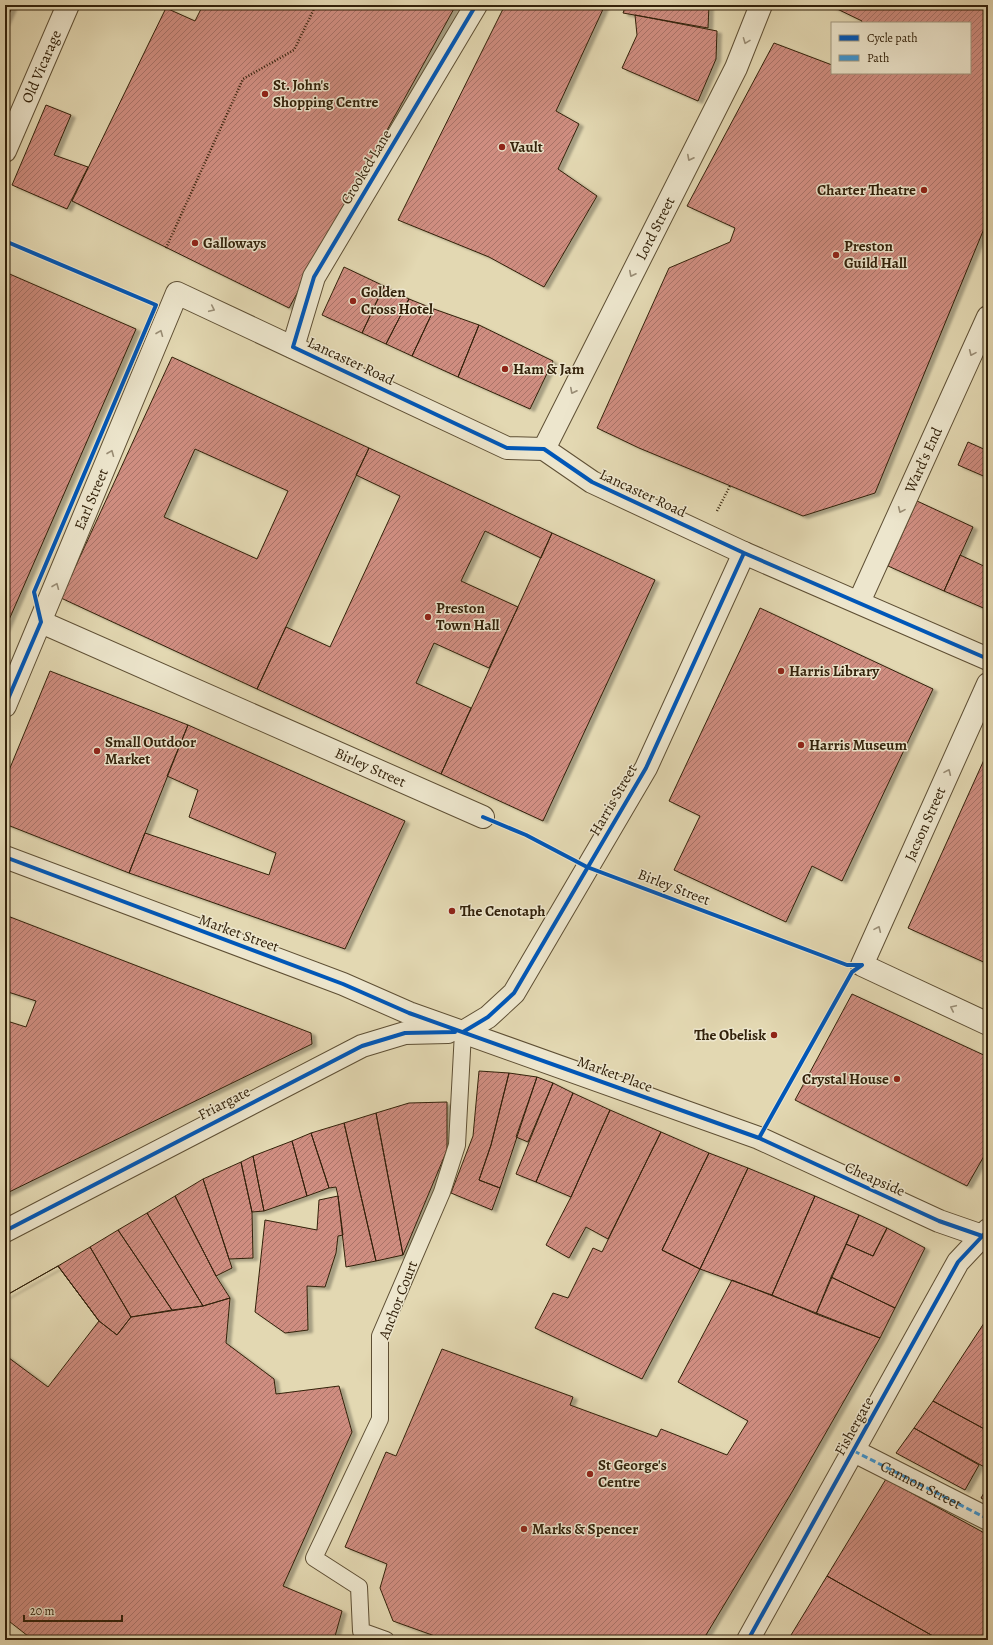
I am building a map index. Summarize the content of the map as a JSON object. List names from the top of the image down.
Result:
{
  "streets": {
    "street": [
      "Old Vicarage",
      "Crooked Lane",
      "Lord Street",
      "Lancaster Road",
      "Ward's End",
      "Earl Street",
      "Birley Street",
      "Harris Street",
      "Jacson Street",
      "Market Street",
      "Market Place",
      "Friargate",
      "Cheapside",
      "Fishergate",
      "Cannon Street"
    ],
    "lane": ["Anchor Court"]
  },
  "crossings": [
    ["Crooked Lane", "Lancaster Road"],
    ["Lord Street", "Lancaster Road"],
    ["Lancaster Road", "Ward's End"],
    ["Lancaster Road", "Earl Street"],
    ["Lancaster Road", "Harris Street"],
    ["Earl Street", "Birley Street"],
    ["Harris Street", "Market Street"],
    ["Harris Street", "Market Place"],
    ["Harris Street", "Friargate"],
    ["Harris Street", "Anchor Court"],
    ["Market Street", "Market Place"],
    ["Market Street", "Friargate"],
    ["Market Street", "Anchor Court"],
    ["Market Place", "Friargate"],
    ["Market Place", "Cheapside"],
    ["Market Place", "Anchor Court"],
    ["Friargate", "Anchor Court"],
    ["Cheapside", "Fishergate"],
    ["Fishergate", "Cannon Street"]
  ],
  "one_way": ["Lord Street", "Ward's End", "Earl Street"],
  "places": [
    "St. John's Shopping Centre",
    "Vault",
    "Charter Theatre",
    "Galloways",
    "Preston Guild Hall",
    "Golden Cross Hotel",
    "Ham & Jam",
    "Preston Town Hall",
    "Harris Library",
    "Harris Museum",
    "Small Outdoor Market",
    "The Cenotaph",
    "The Obelisk",
    "Crystal House",
    "St George's Centre",
    "Marks & Spencer"
  ],
  "legend": ["Cycle path", "Path"],
  "scale_bar": "20 m"
}
